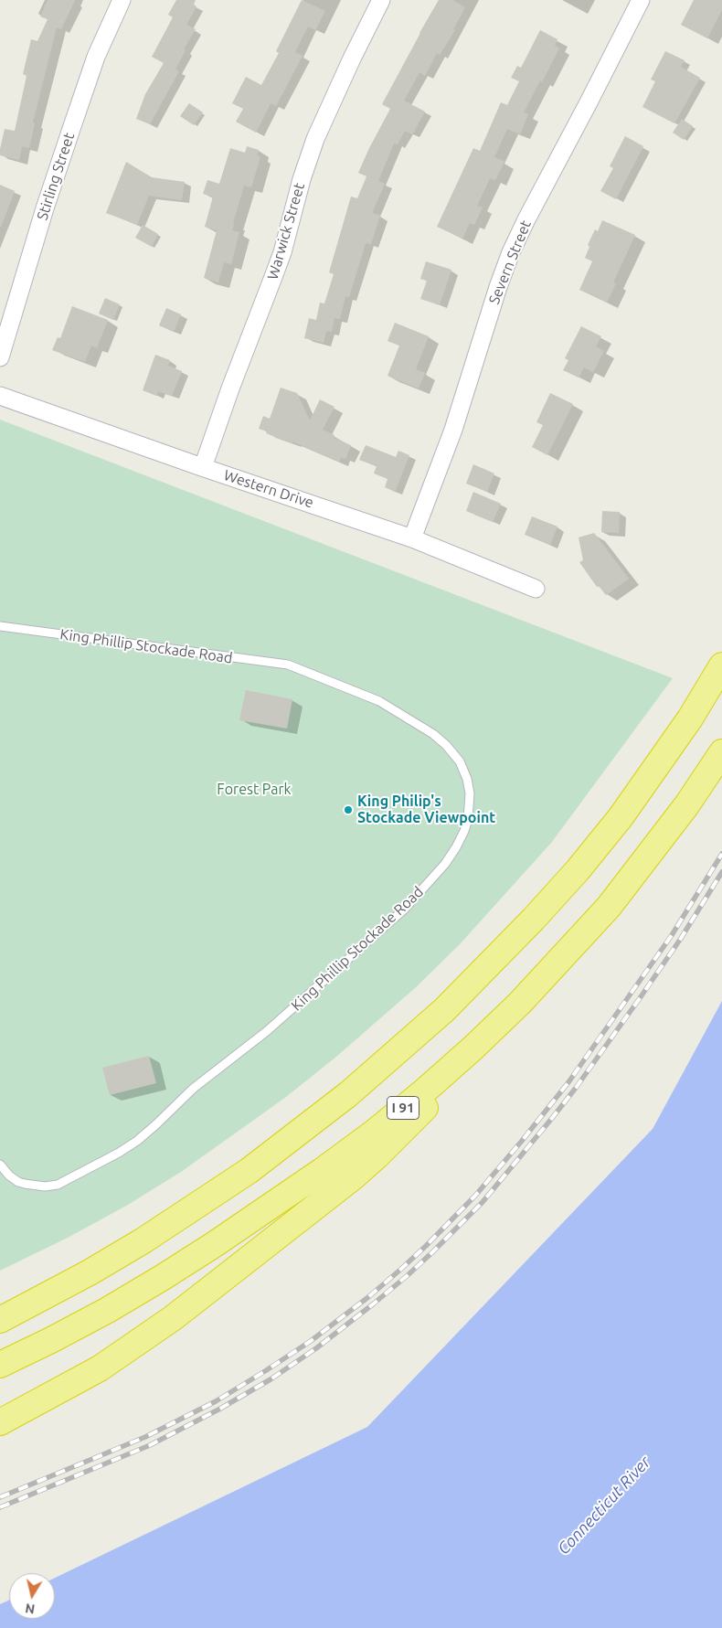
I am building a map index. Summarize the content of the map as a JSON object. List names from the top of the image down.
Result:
{
  "streets": {
    "highway": ["I 91"],
    "street": [
      "Stirling Street",
      "Warwick Street",
      "Severn Street",
      "Western Drive"
    ],
    "lane": ["King Phillip Stockade Road"]
  },
  "crossings": [
    ["Warwick Street", "Western Drive"],
    ["Severn Street", "Western Drive"]
  ],
  "water": ["Connecticut River"],
  "parks": ["Forest Park"],
  "places": ["King Philip's Stockade Viewpoint"],
  "north": "bottom"
}
